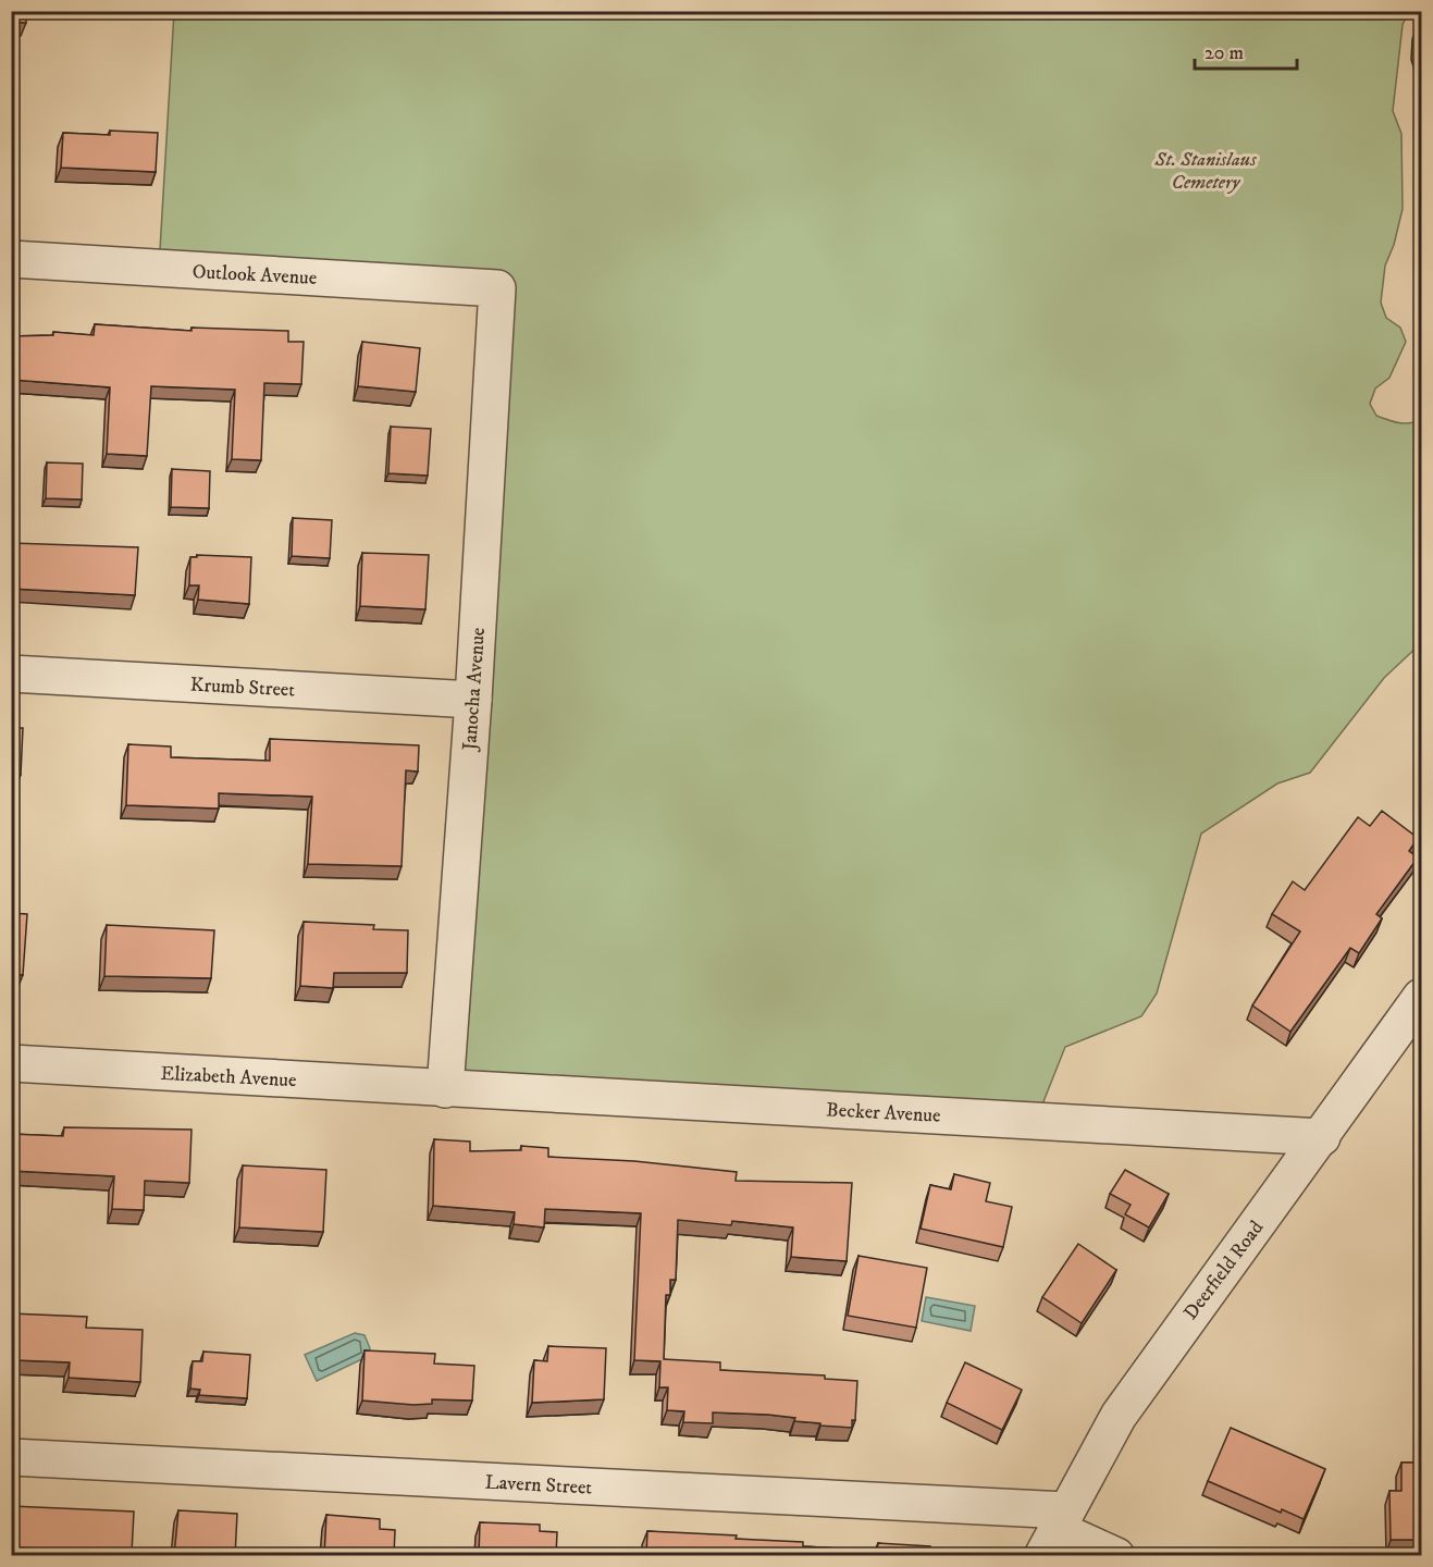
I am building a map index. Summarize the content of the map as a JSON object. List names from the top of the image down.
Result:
{
  "streets": {
    "street": [
      "Outlook Avenue",
      "Krumb Street",
      "Janocha Avenue",
      "Elizabeth Avenue",
      "Becker Avenue",
      "Deerfield Road",
      "Lavern Street"
    ]
  },
  "crossings": [
    ["Outlook Avenue", "Janocha Avenue"],
    ["Krumb Street", "Janocha Avenue"],
    ["Janocha Avenue", "Elizabeth Avenue"],
    ["Janocha Avenue", "Becker Avenue"],
    ["Elizabeth Avenue", "Becker Avenue"],
    ["Becker Avenue", "Deerfield Road"],
    ["Deerfield Road", "Lavern Street"]
  ],
  "parks": ["St. Stanislaus Cemetery"],
  "scale_bar": "20 m"
}
